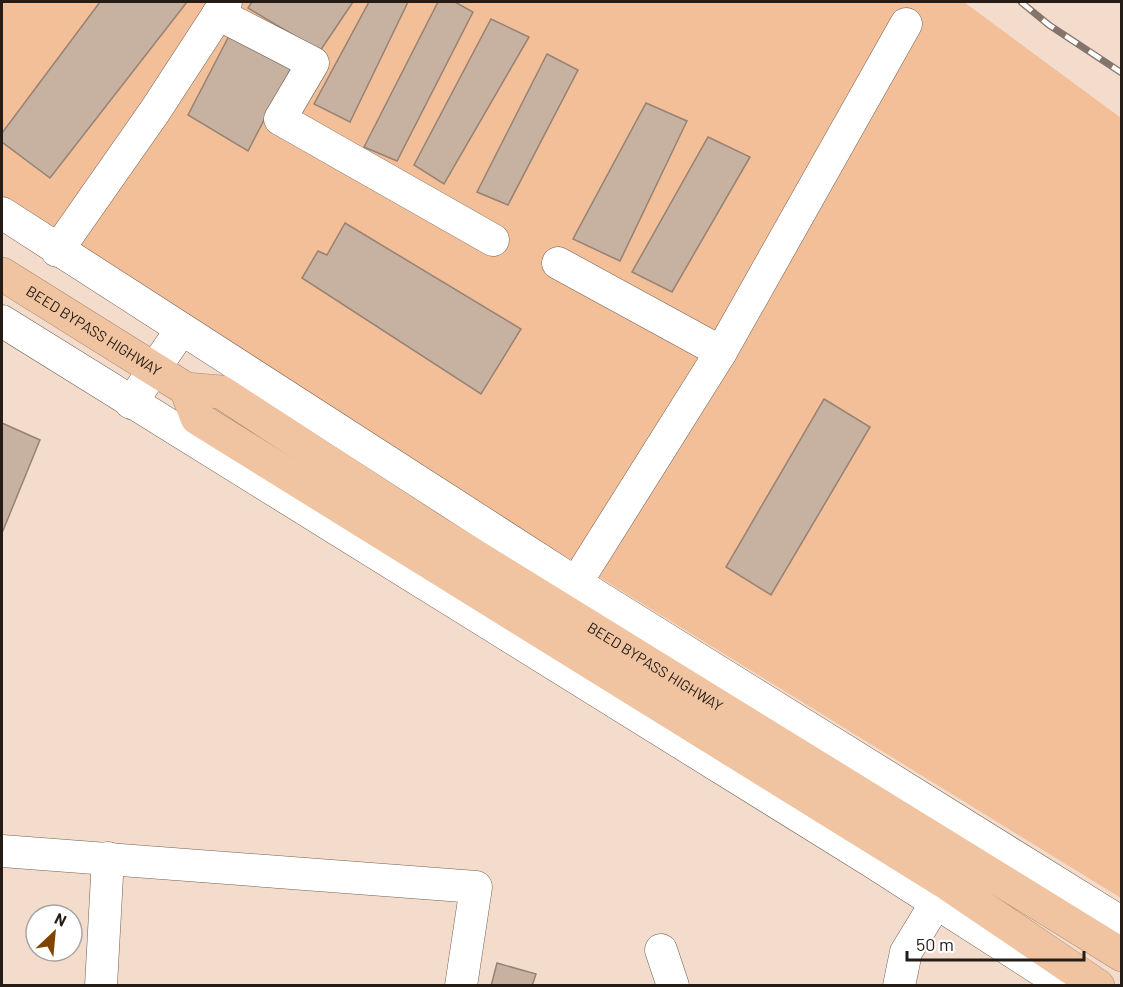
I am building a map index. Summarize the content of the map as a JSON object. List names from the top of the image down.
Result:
{
  "streets": {
    "highway": ["BEED BYPASS HIGHWAY"]
  },
  "scale_bar": "50 m",
  "north": "top right"
}
